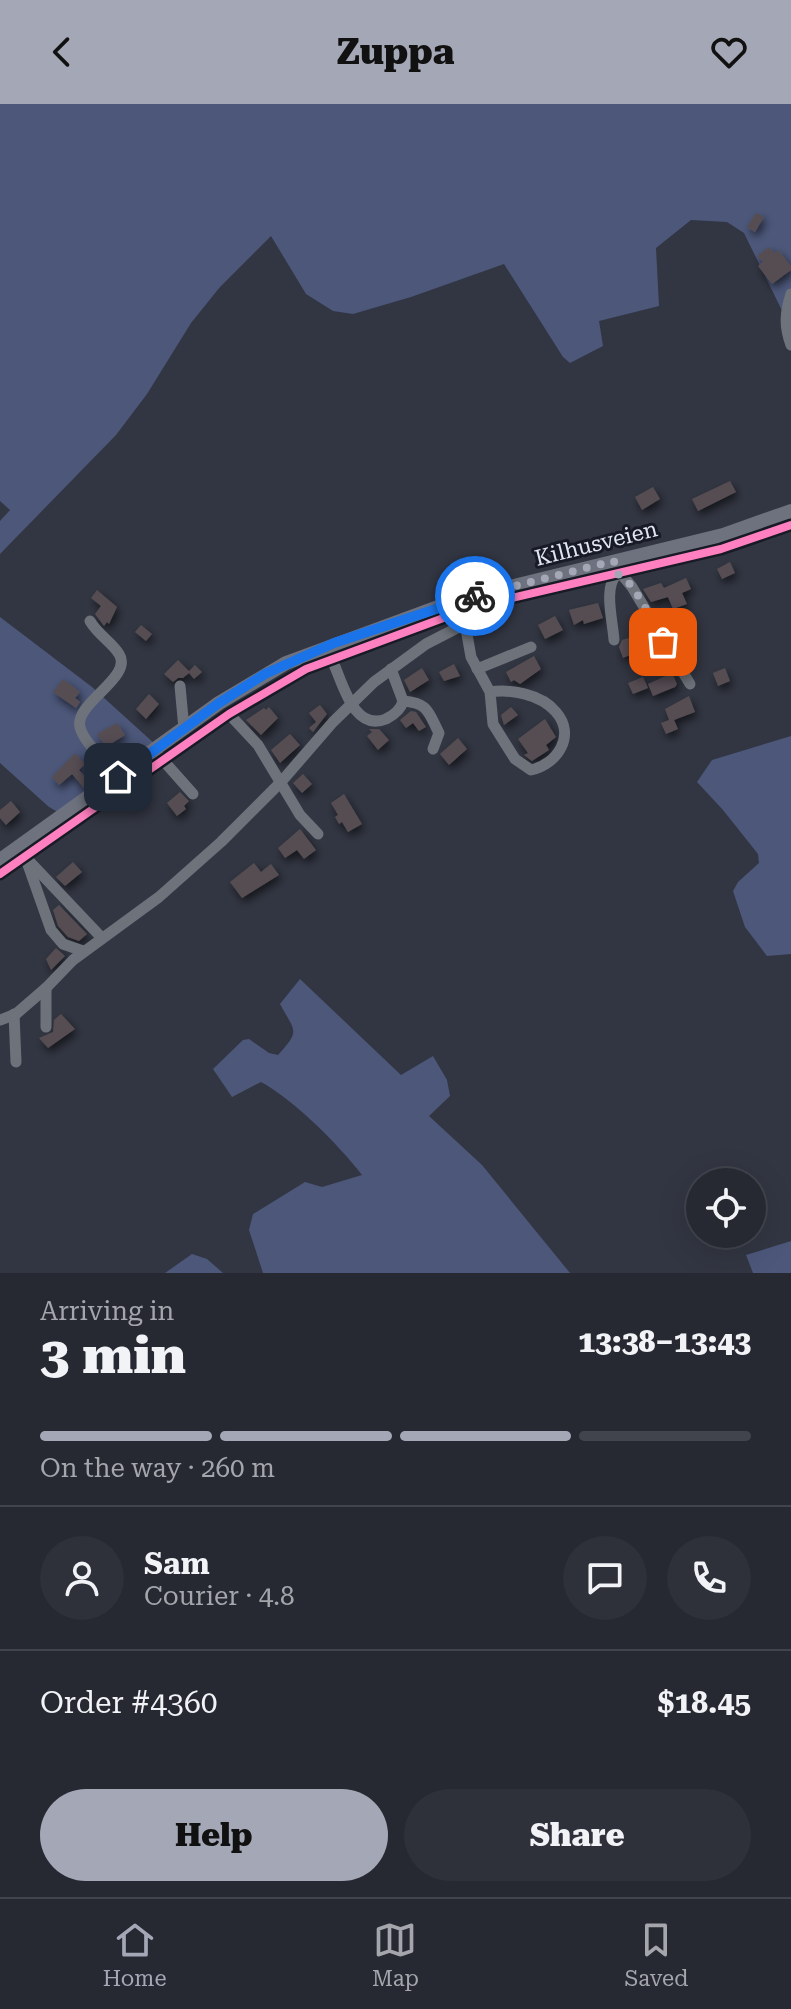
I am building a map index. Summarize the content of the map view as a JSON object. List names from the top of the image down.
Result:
{
  "streets": {
    "main road": ["Kilhusveien"]
  },
  "page": {
    "header": "Zuppa",
    "heading": ["3 min", "Arriving in", "13:38–13:43"],
    "panel": [
      "Sam",
      "Courier · 4.8",
      "Order #4360",
      "$18.45"
    ],
    "bar": "On the way · 260 m",
    "buttons": ["Help", "Share"],
    "tabs": ["Home", "Map", "Saved"]
  }
}
